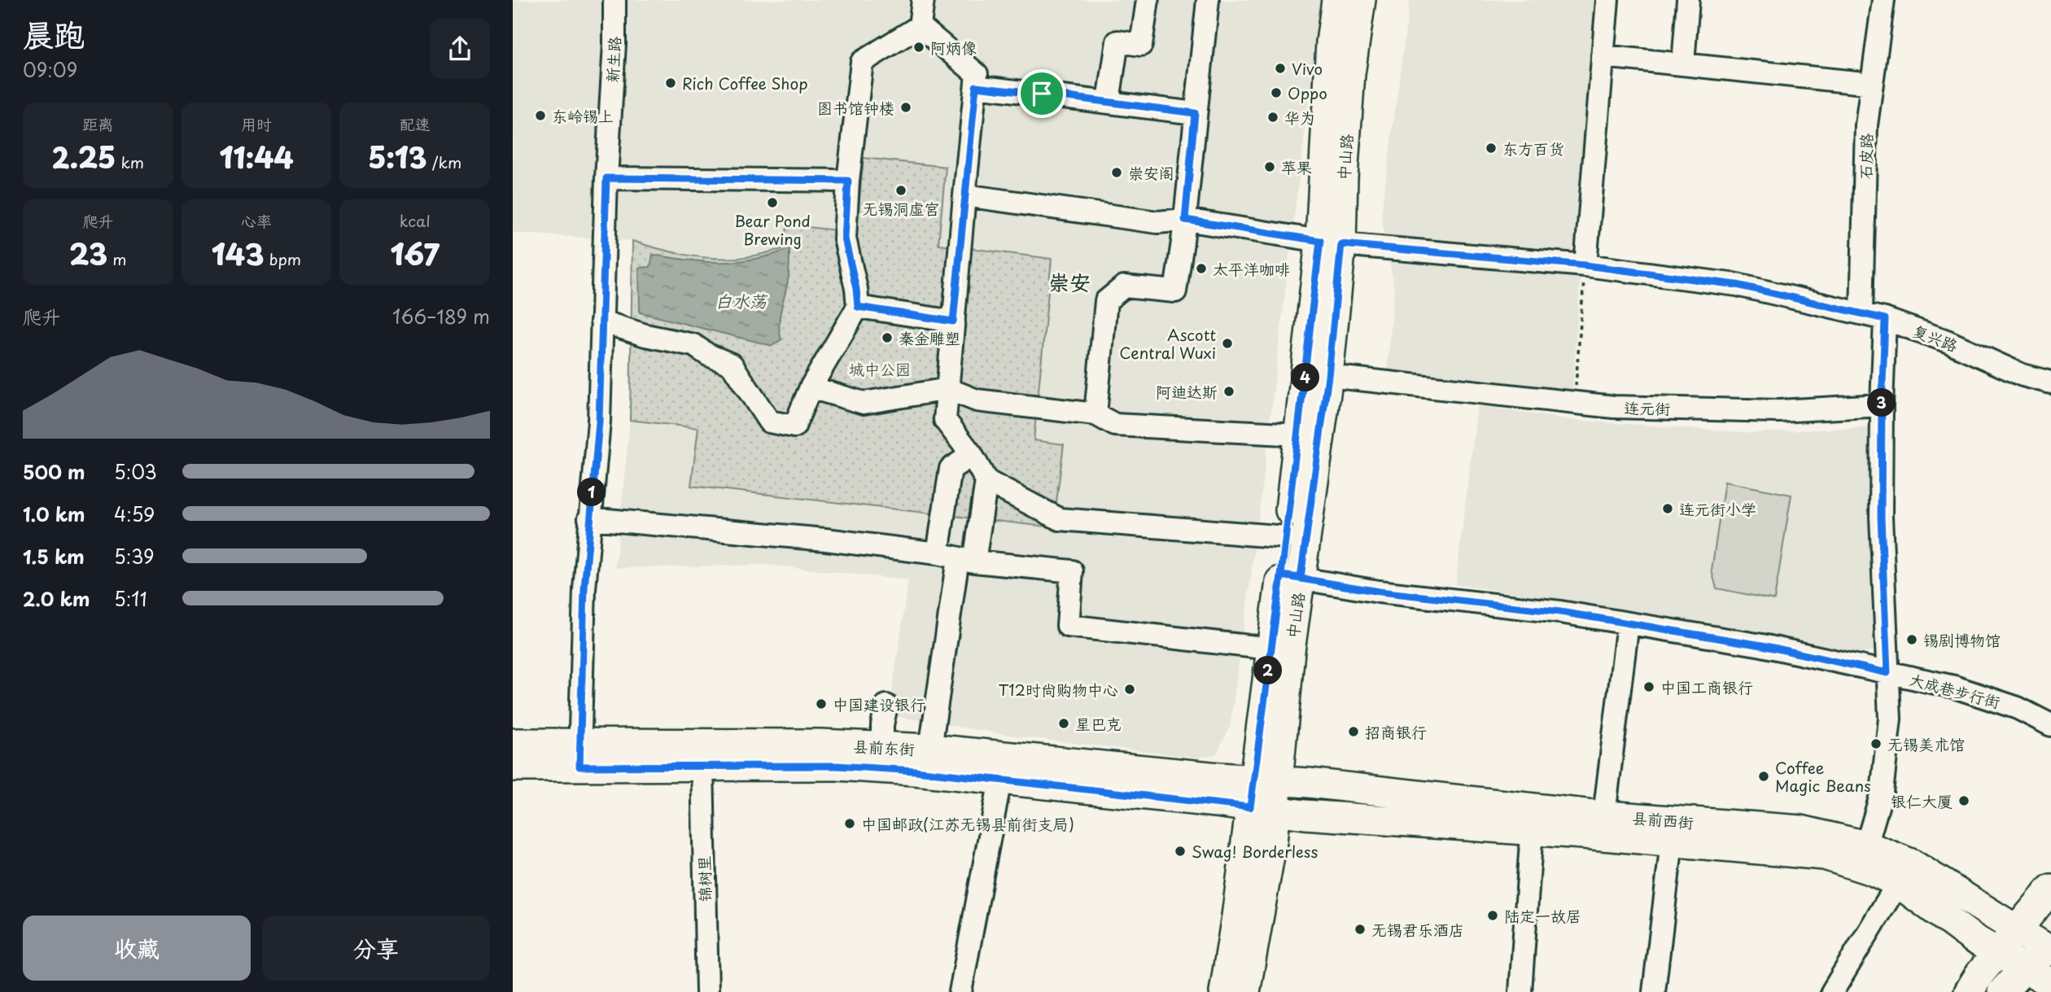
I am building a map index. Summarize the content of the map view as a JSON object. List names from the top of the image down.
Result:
{
  "streets": {
    "main road": ["中山路", "县前东街", "县前西街"],
    "street": [
      "新生路",
      "石皮路",
      "复兴路",
      "连元街",
      "大成巷步行街",
      "锦树里"
    ]
  },
  "crossings": [
    ["新生路", "县前东街"],
    ["石皮路", "复兴路"],
    ["中山路", "复兴路"],
    ["中山路", "连元街"],
    ["中山路", "大成巷步行街"],
    ["中山路", "县前东街"],
    ["中山路", "县前西街"],
    ["县前东街", "县前西街"],
    ["县前东街", "锦树里"]
  ],
  "districts": ["崇安"],
  "water": ["白水荡"],
  "parks": ["城中公园"],
  "places": [
    "阿炳像",
    "Vivo",
    "Rich Coffee Shop",
    "Oppo",
    "图书馆钟楼",
    "东岭锡上",
    "华为",
    "东方百货",
    "苹果",
    "崇安阁",
    "无锡洞虚宫",
    "Bear Pond Brewing",
    "太平洋咖啡",
    "秦金雕塑",
    "Ascott Central Wuxi",
    "阿迪达斯",
    "连元街小学",
    "锡剧博物馆",
    "中国工商银行",
    "T12时尚购物中心",
    "中国建设银行",
    "星巴克",
    "招商银行",
    "无锡美术馆",
    "Coffee Magic Beans",
    "银仁大厦",
    "中国邮政(江苏无锡县前街支局)",
    "Swag! Borderless",
    "陆定一故居",
    "无锡君乐酒店"
  ],
  "page": {
    "heading": ["晨跑", "09:09"],
    "stats": [
      ["距离", "2.25 km"],
      ["用时", "11:44"],
      ["配速", "5:13 /km"],
      ["爬升", "23 m"],
      ["心率", "143 bpm"],
      ["kcal", "167"]
    ],
    "chart": ["爬升", "166–189 m"],
    "pins": [
      "4",
      "3",
      "1",
      "2"
    ],
    "list": [
      {
        "name": "500 m",
        "note": "5:03"
      },
      {
        "name": "1.0 km",
        "note": "4:59"
      },
      {
        "name": "1.5 km",
        "note": "5:39"
      },
      {
        "name": "2.0 km",
        "note": "5:11"
      }
    ],
    "buttons": ["收藏", "分享"]
  }
}
